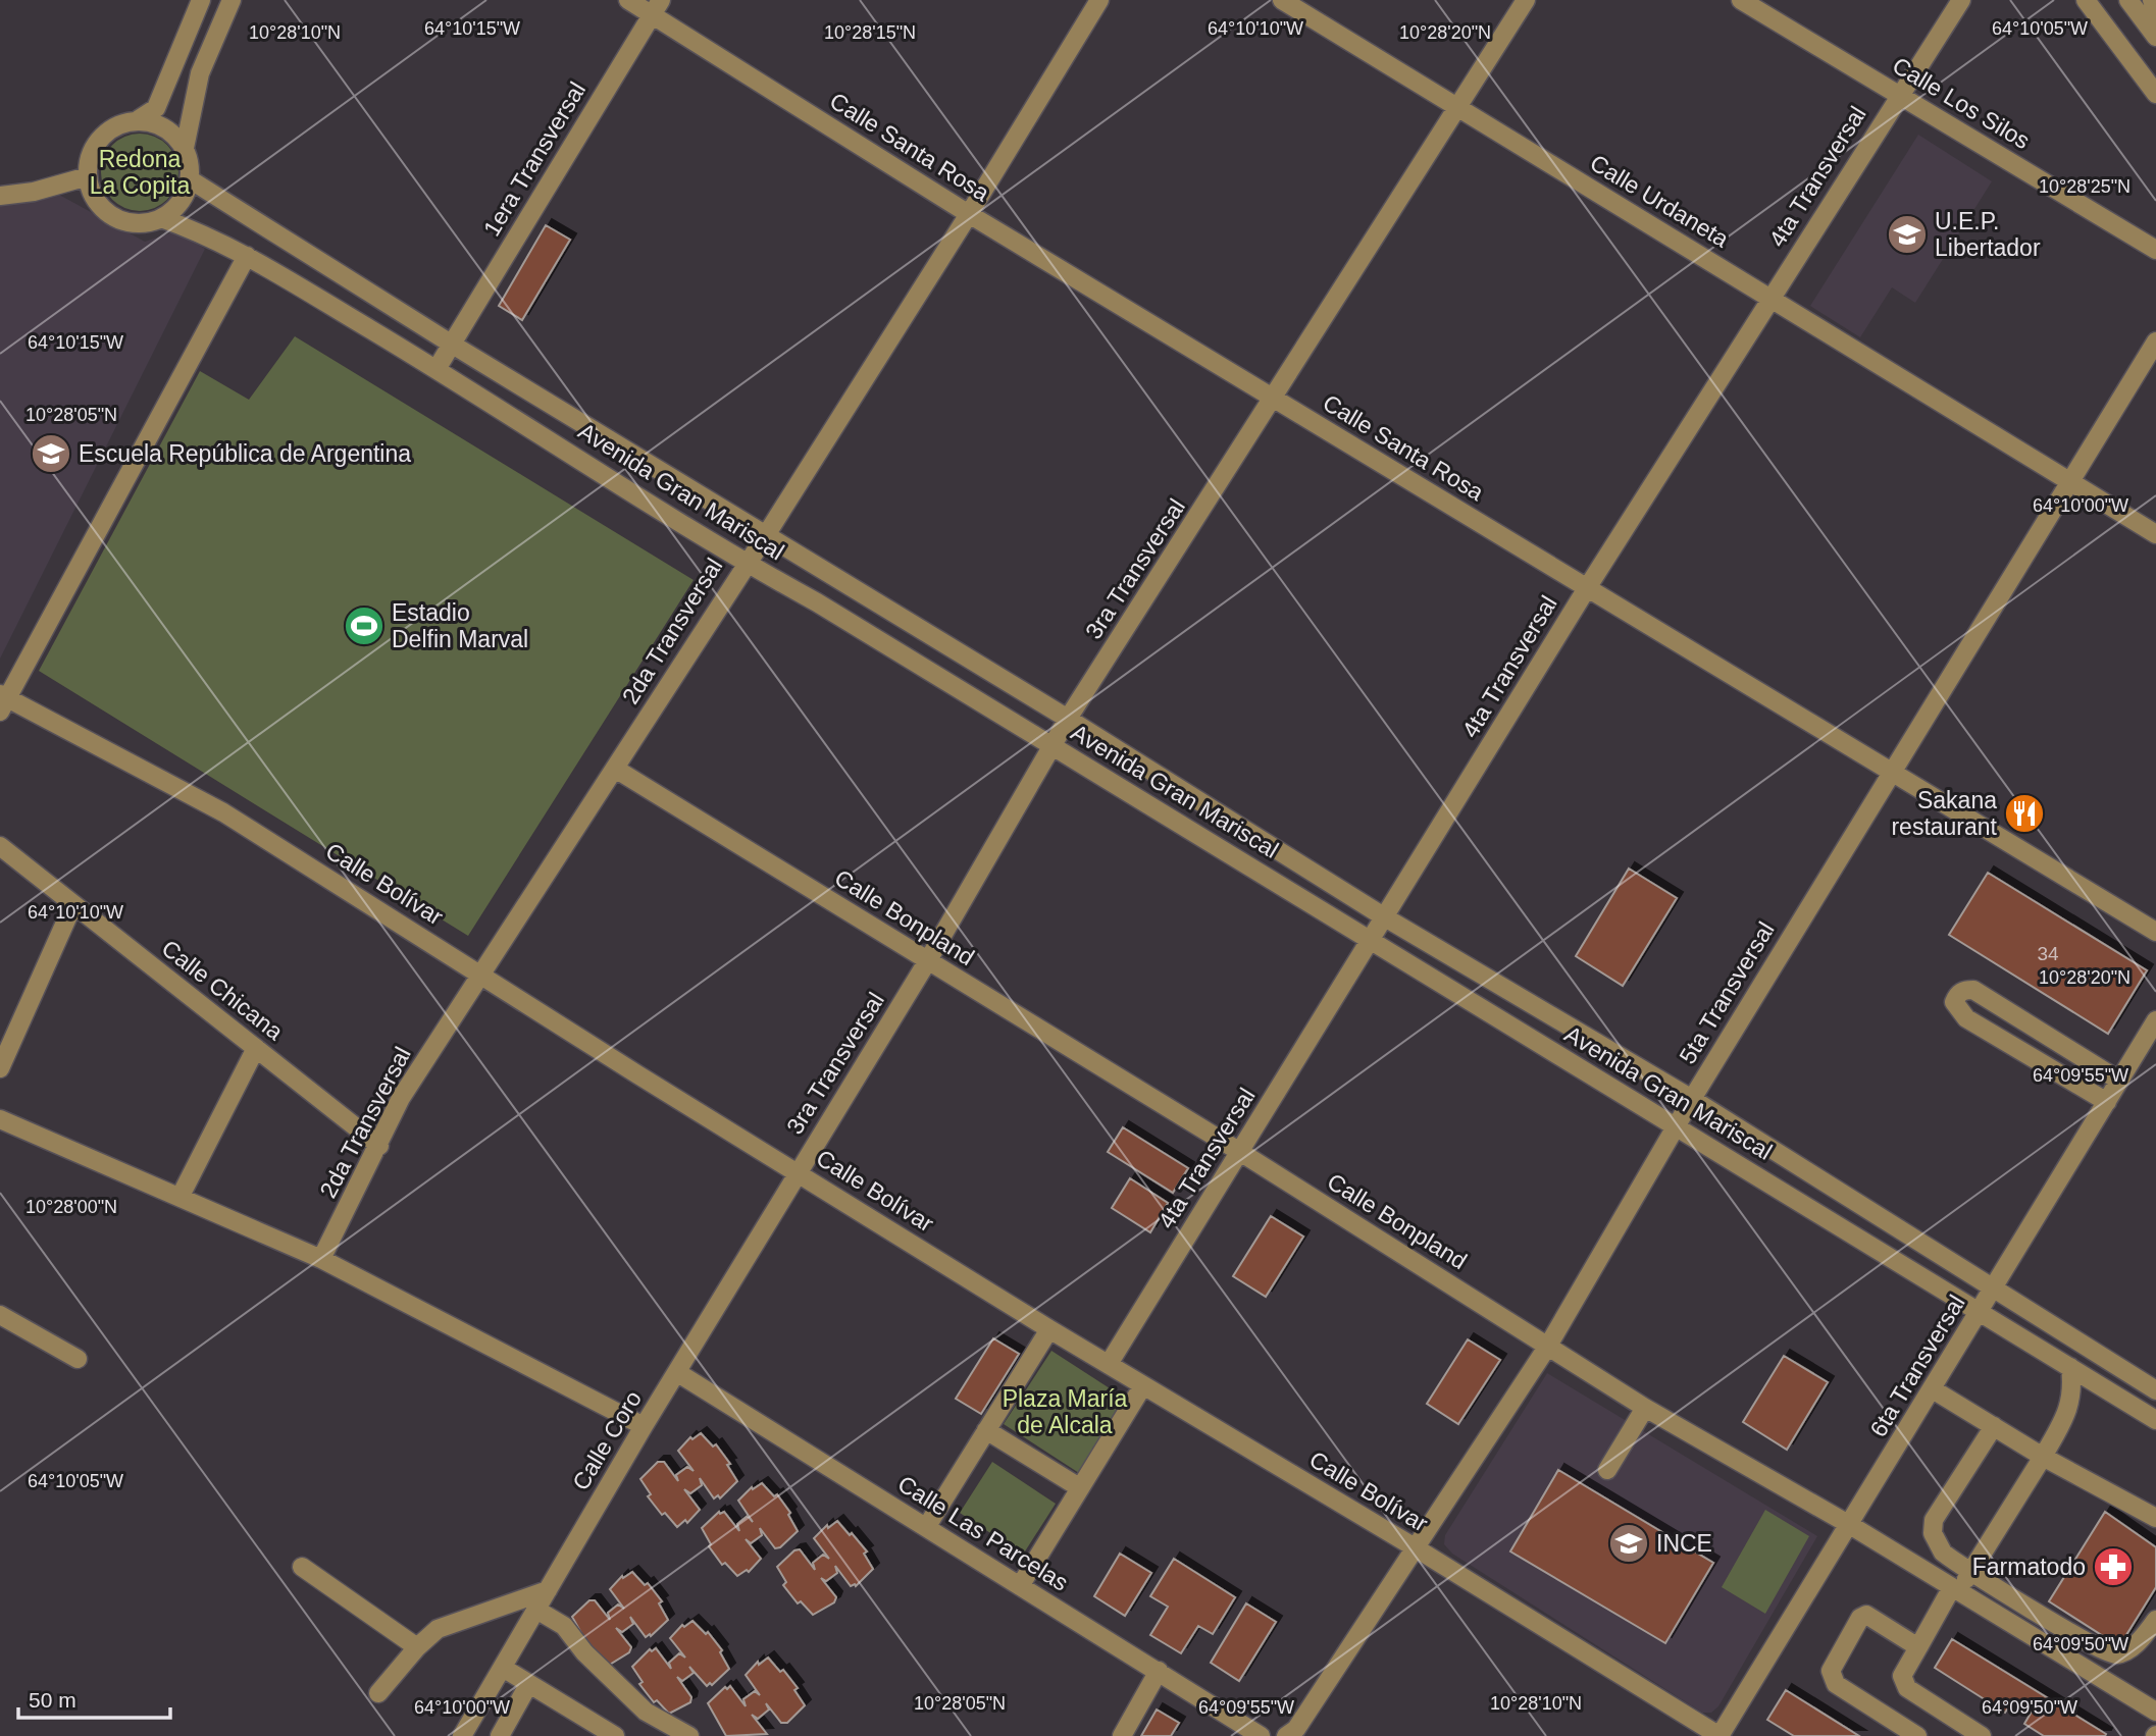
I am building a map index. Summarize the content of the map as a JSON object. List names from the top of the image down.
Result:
{
  "streets": {
    "street": [
      "Calle Los Silos",
      "Calle Santa Rosa",
      "1era Transversal",
      "4ta Transversal",
      "Calle Urdaneta",
      "Avenida Gran Mariscal",
      "3ra Transversal",
      "2da Transversal",
      "Calle Bolívar",
      "Calle Bonpland",
      "Calle Chicana",
      "5ta Transversal",
      "6ta Transversal",
      "Calle Coro",
      "Calle Las Parcelas"
    ]
  },
  "crossings": [
    ["Calle Los Silos", "4ta Transversal"],
    ["Calle Santa Rosa", "1era Transversal"],
    ["Calle Santa Rosa", "4ta Transversal"],
    ["Calle Santa Rosa", "3ra Transversal"],
    ["Calle Santa Rosa", "2da Transversal"],
    ["Calle Santa Rosa", "5ta Transversal"],
    ["1era Transversal", "Avenida Gran Mariscal"],
    ["4ta Transversal", "Calle Urdaneta"],
    ["4ta Transversal", "Avenida Gran Mariscal"],
    ["4ta Transversal", "Calle Bolívar"],
    ["4ta Transversal", "Calle Bonpland"],
    ["Calle Urdaneta", "3ra Transversal"],
    ["Calle Urdaneta", "5ta Transversal"],
    ["Avenida Gran Mariscal", "3ra Transversal"],
    ["Avenida Gran Mariscal", "2da Transversal"],
    ["Avenida Gran Mariscal", "5ta Transversal"],
    ["Avenida Gran Mariscal", "6ta Transversal"],
    ["3ra Transversal", "Calle Bolívar"],
    ["3ra Transversal", "Calle Bonpland"],
    ["3ra Transversal", "Calle Coro"],
    ["2da Transversal", "Calle Bolívar"],
    ["2da Transversal", "Calle Bonpland"],
    ["2da Transversal", "Calle Chicana"],
    ["Calle Bolívar", "5ta Transversal"],
    ["Calle Bolívar", "6ta Transversal"],
    ["Calle Bolívar", "Calle Coro"],
    ["Calle Bonpland", "5ta Transversal"],
    ["Calle Bonpland", "6ta Transversal"],
    ["Calle Coro", "Calle Las Parcelas"]
  ],
  "parks": ["Redona La Copita", "Plaza María de Alcala"],
  "places": {
    "school or university": ["U.E.P. Libertador", "Escuela República de Argentina", "INCE"],
    "sports": ["Estadio Delfin Marval"],
    "restaurant": ["Sakana restaurant"],
    "pharmacy": ["Farmatodo"]
  },
  "house_numbers": ["34"],
  "scale_bar": "50 m",
  "coordinates": [
    "64°10'05\"W",
    "64°10'15\"W",
    "64°10'10\"W",
    "10°28'10\"N",
    "10°28'15\"N",
    "10°28'20\"N",
    "10°28'25\"N",
    "10°28'05\"N",
    "64°10'00\"W",
    "64°09'55\"W",
    "10°28'00\"N",
    "64°09'50\"W"
  ]
}
